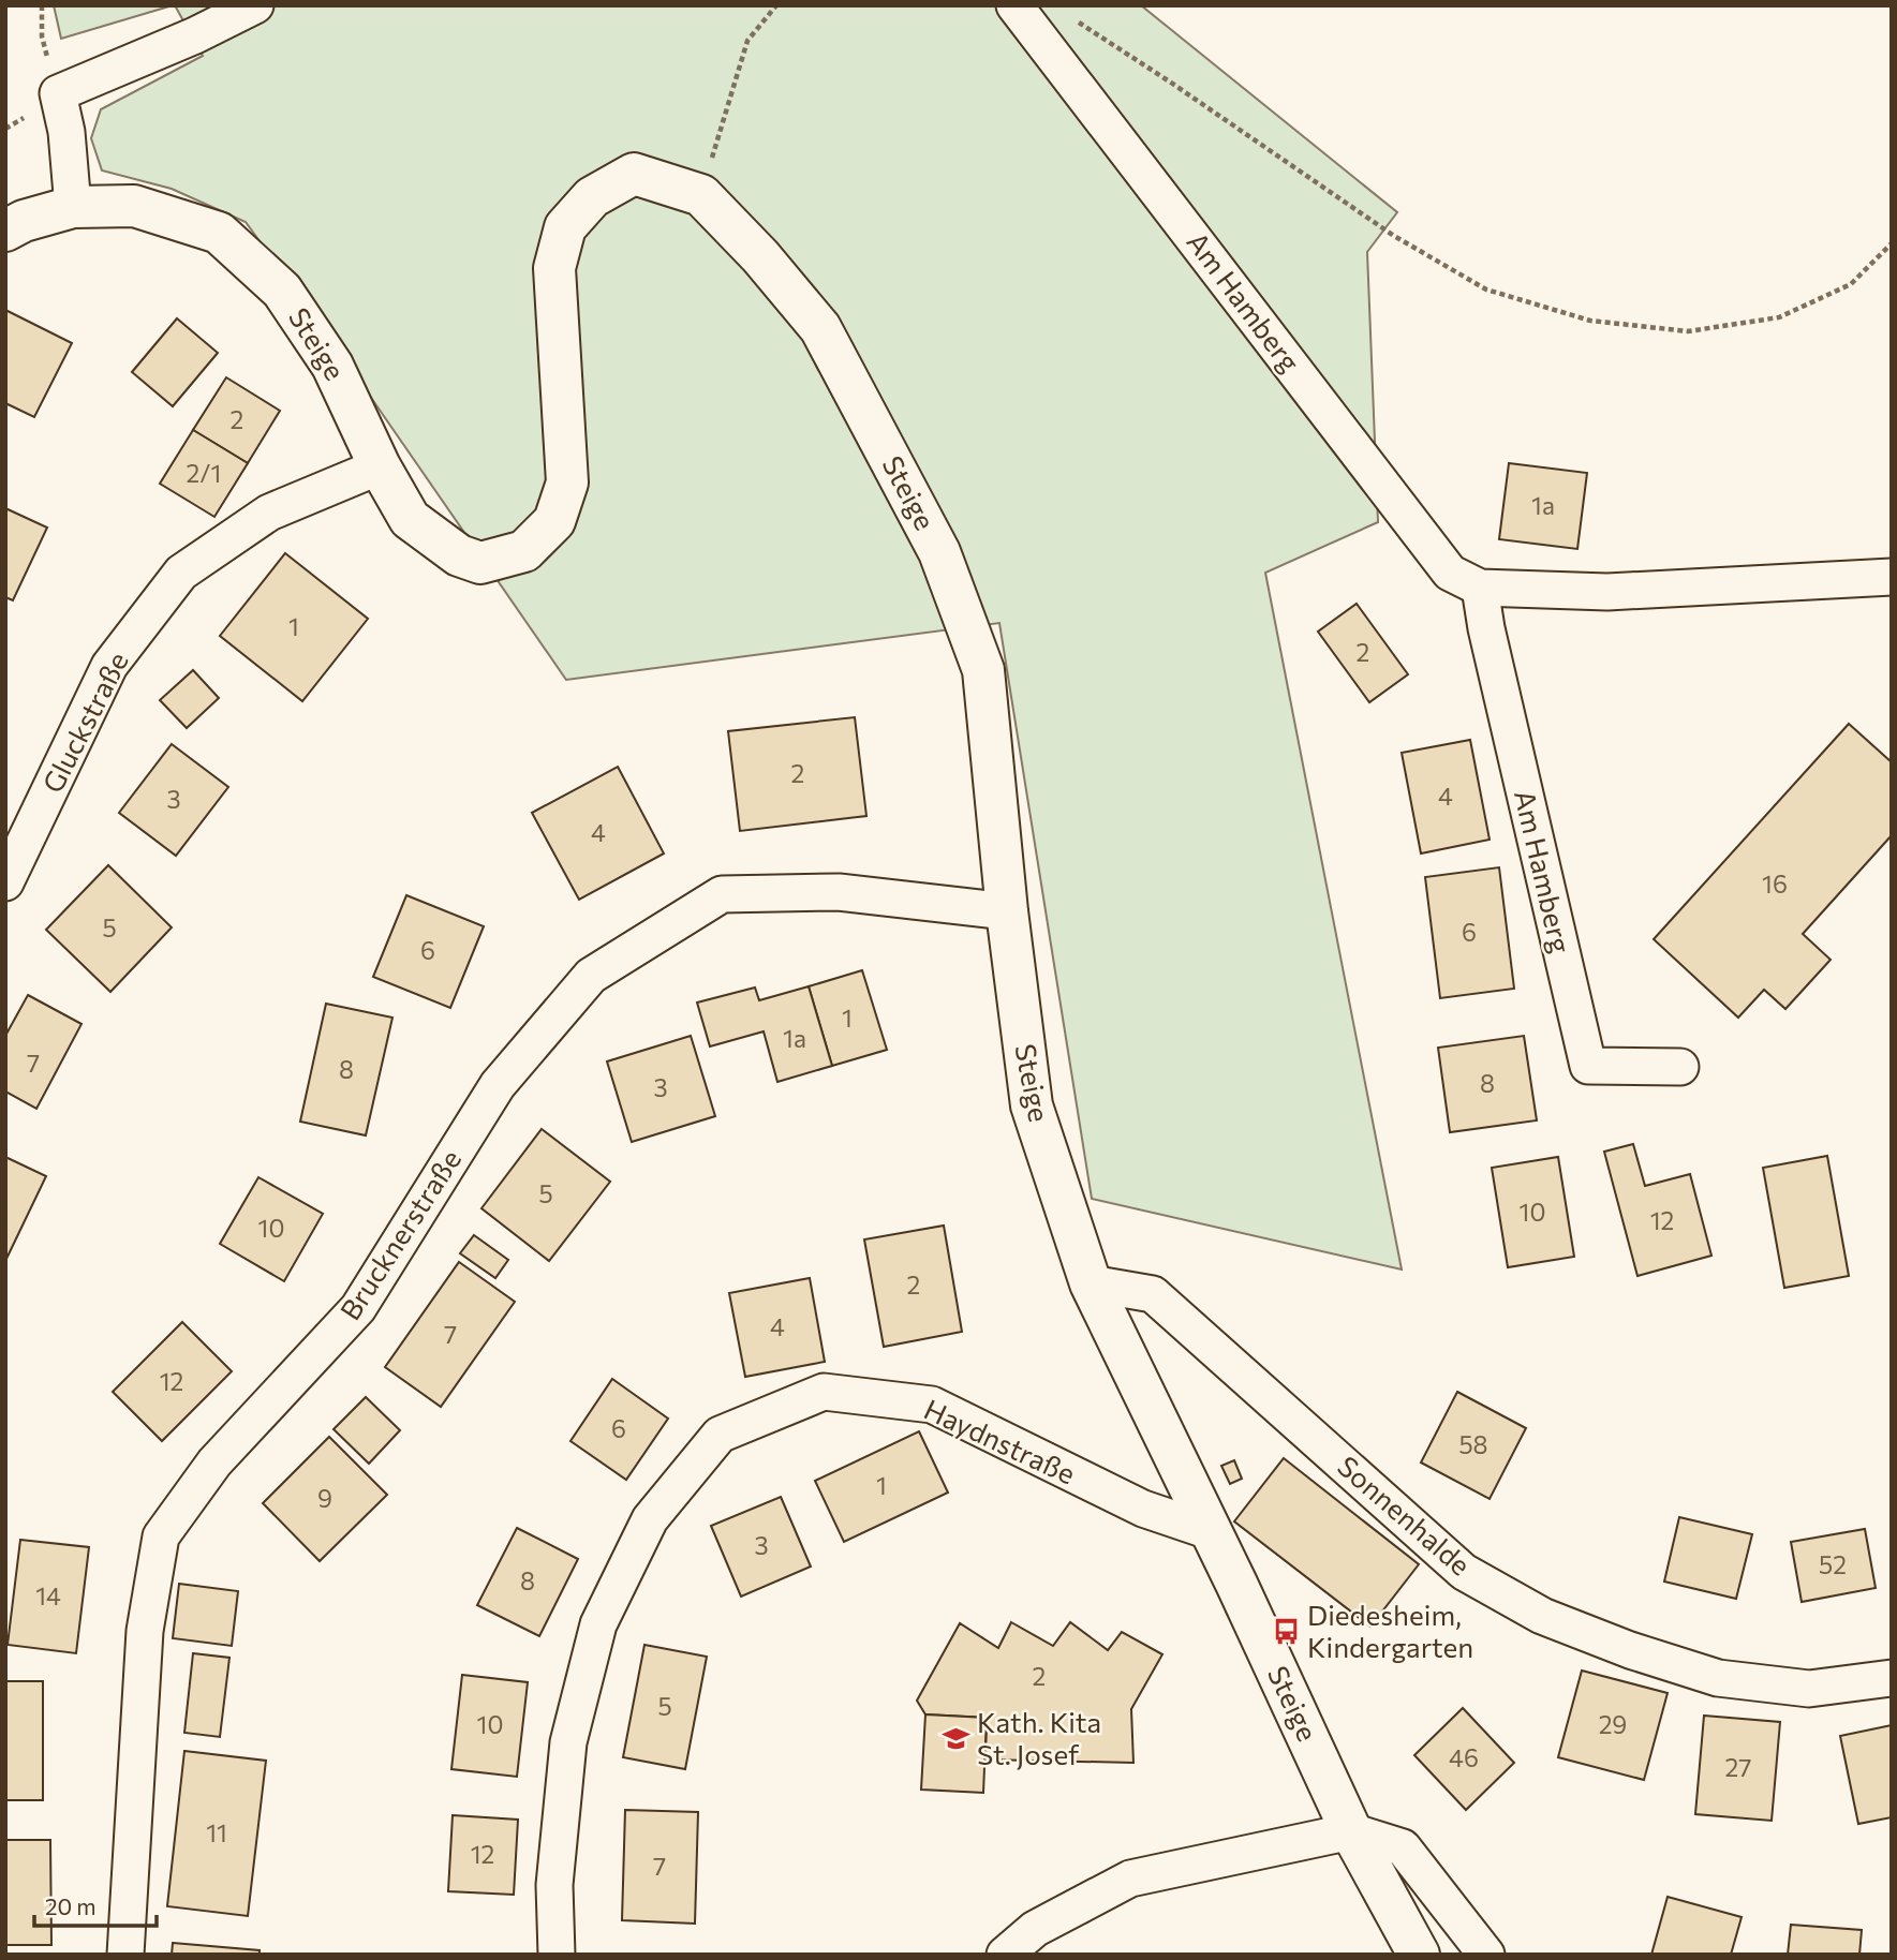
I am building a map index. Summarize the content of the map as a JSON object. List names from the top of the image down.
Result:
{
  "streets": {
    "street": [
      "Am Hamberg",
      "Steige",
      "Gluckstraße",
      "Brucknerstraße",
      "Haydnstraße",
      "Sonnenhalde"
    ]
  },
  "crossings": [
    ["Steige", "Gluckstraße"],
    ["Steige", "Brucknerstraße"],
    ["Steige", "Haydnstraße"],
    ["Steige", "Sonnenhalde"]
  ],
  "places": {
    "bus stop": ["Diedesheim, Kindergarten"],
    "school or university": ["Kath. Kita St. Josef"]
  },
  "house_numbers": [
    "2",
    "2/1",
    "1a",
    "1",
    "2",
    "2",
    "4",
    "3",
    "4",
    "16",
    "5",
    "6",
    "6",
    "1",
    "1a",
    "7",
    "8",
    "8",
    "3",
    "5",
    "10",
    "12",
    "10",
    "2",
    "4",
    "7",
    "12",
    "6",
    "58",
    "1",
    "9",
    "3",
    "52",
    "8",
    "14",
    "2",
    "5",
    "10",
    "29",
    "46",
    "27",
    "11",
    "12",
    "7"
  ],
  "scale_bar": "20 m"
}
